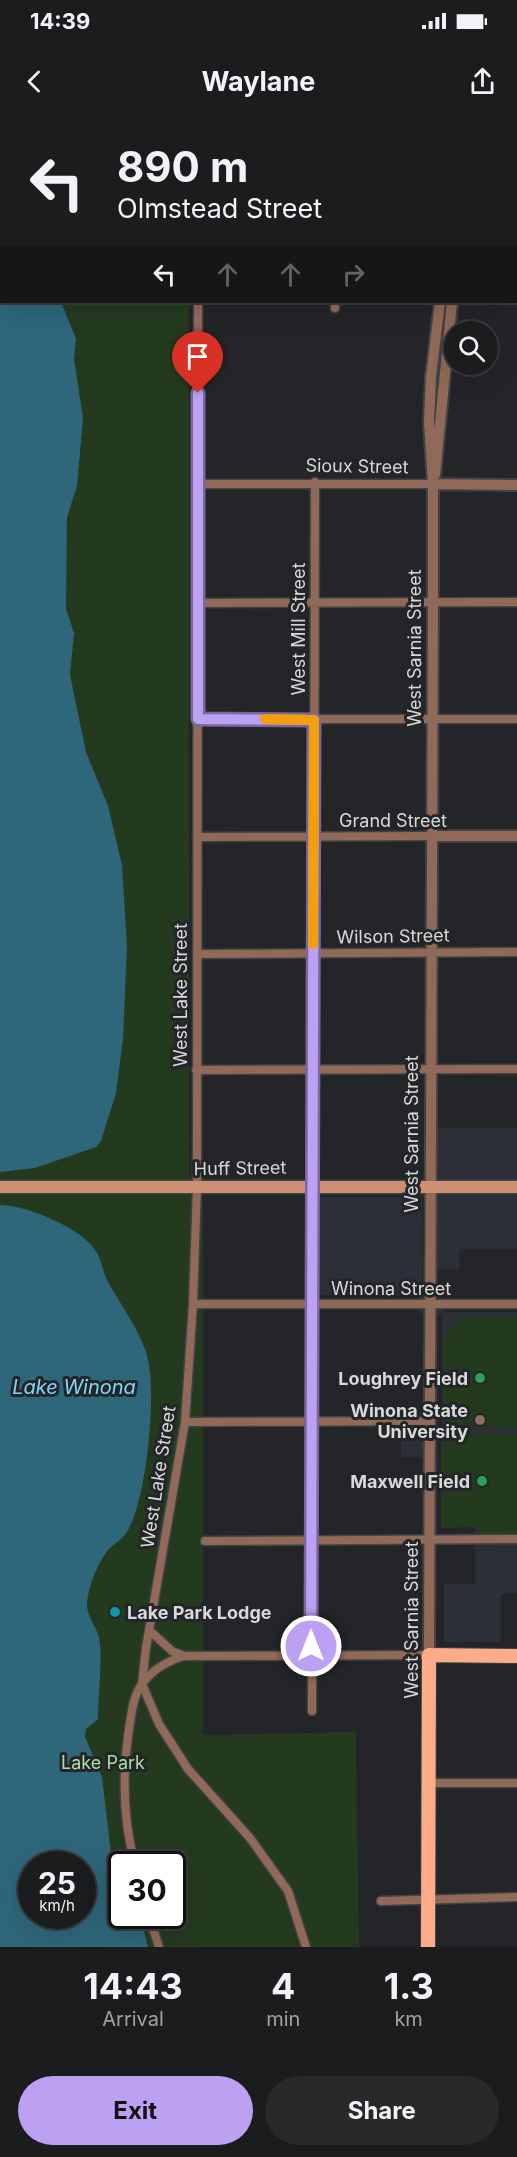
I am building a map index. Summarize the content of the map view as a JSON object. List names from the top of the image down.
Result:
{
  "streets": {
    "main road": ["West Sarnia Street", "Huff Street"],
    "street": [
      "Sioux Street",
      "West Mill Street",
      "Grand Street",
      "Wilson Street",
      "West Lake Street",
      "Winona Street"
    ]
  },
  "crossings": [
    ["Sioux Street", "West Mill Street"],
    ["Sioux Street", "West Sarnia Street"],
    ["Sioux Street", "West Lake Street"],
    ["West Mill Street", "Grand Street"],
    ["West Mill Street", "Wilson Street"],
    ["West Mill Street", "Huff Street"],
    ["West Mill Street", "Winona Street"],
    ["West Sarnia Street", "Grand Street"],
    ["West Sarnia Street", "Wilson Street"],
    ["West Sarnia Street", "Huff Street"],
    ["West Sarnia Street", "Winona Street"],
    ["Grand Street", "West Lake Street"],
    ["Wilson Street", "West Lake Street"],
    ["West Lake Street", "Huff Street"],
    ["West Lake Street", "Winona Street"]
  ],
  "water": ["Lake Winona"],
  "parks": ["Lake Park"],
  "places": [
    "Loughrey Field",
    "Winona State University",
    "Maxwell Field",
    "Lake Park Lodge"
  ],
  "page": {
    "status": "14:39",
    "header": "Waylane",
    "turn": ["890 m", "Olmstead Street"],
    "speed": "25 km/h",
    "limit": "30",
    "eta": [
      "14:43",
      "Arrival",
      "4",
      "min",
      "1.3",
      "km"
    ],
    "buttons": ["Exit", "Share"]
  }
}
